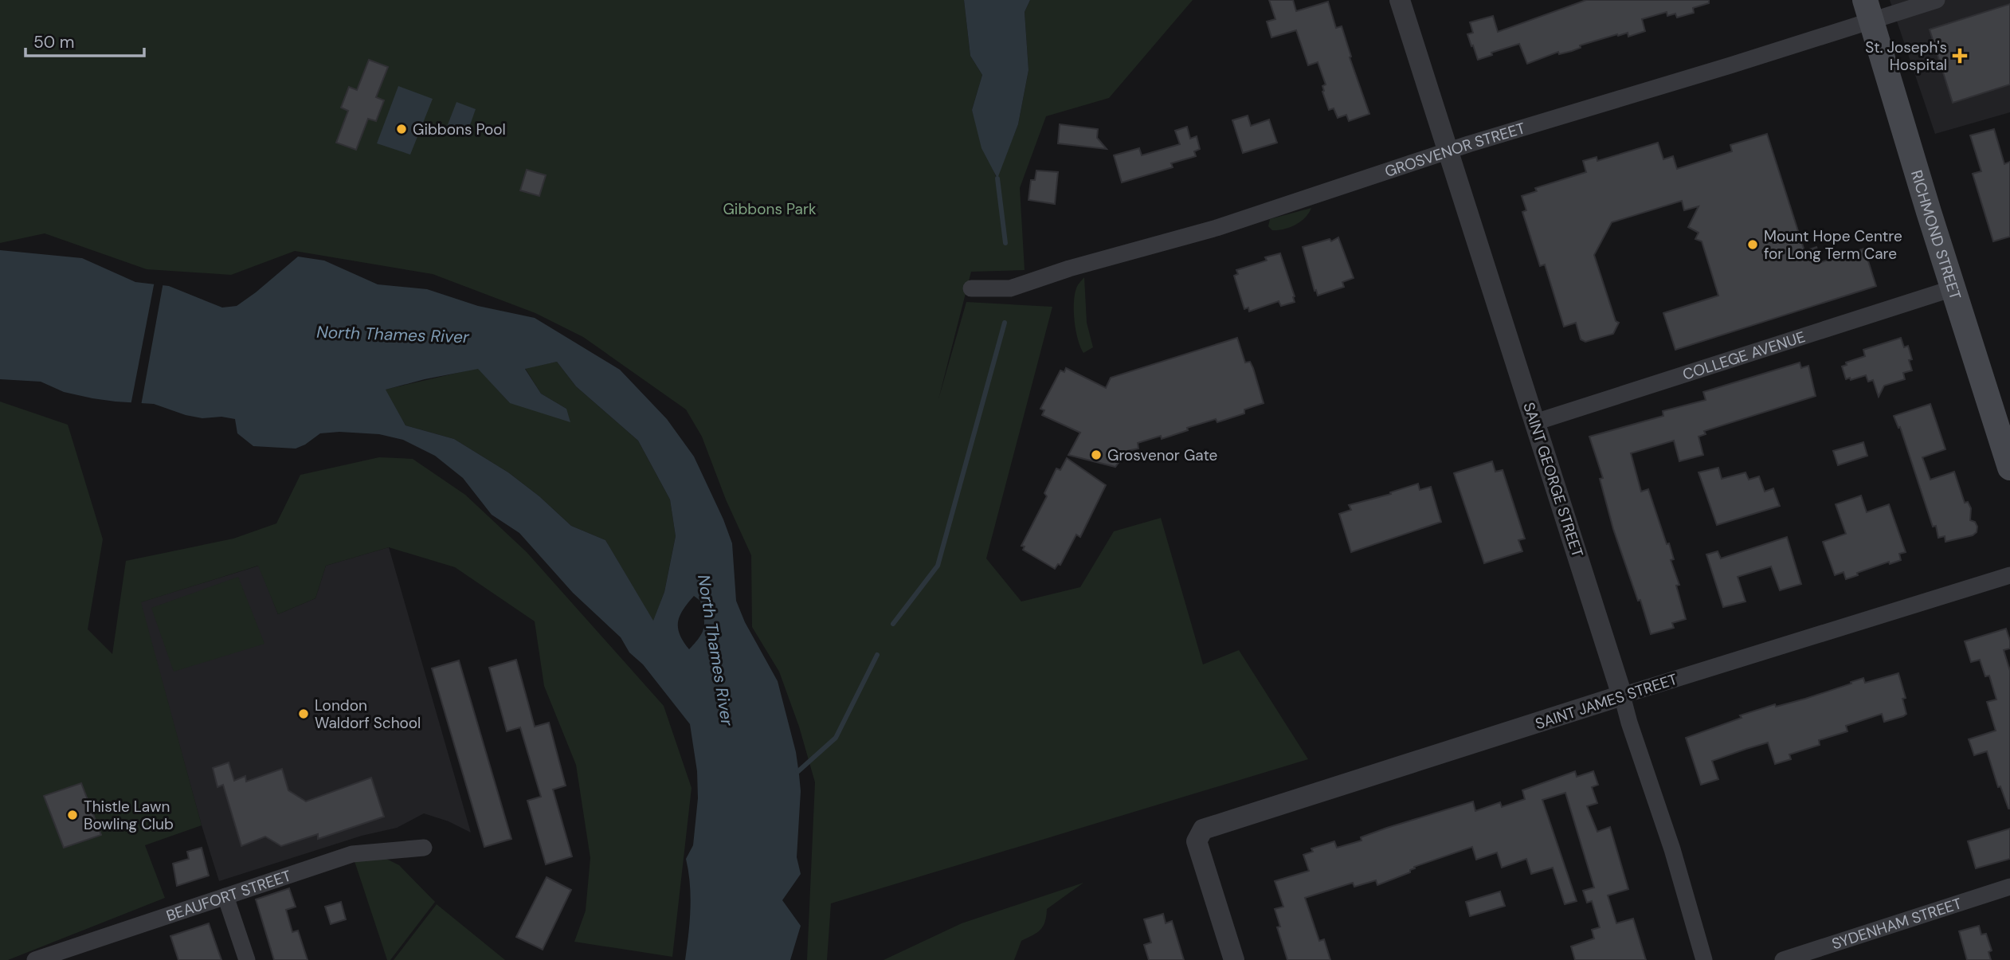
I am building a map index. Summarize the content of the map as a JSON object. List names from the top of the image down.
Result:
{
  "streets": {
    "main road": ["RICHMOND STREET"],
    "street": [
      "GROSVENOR STREET",
      "COLLEGE AVENUE",
      "SAINT GEORGE STREET",
      "SAINT JAMES STREET",
      "BEAUFORT STREET",
      "SYDENHAM STREET"
    ]
  },
  "crossings": [
    ["GROSVENOR STREET", "RICHMOND STREET"],
    ["GROSVENOR STREET", "SAINT GEORGE STREET"],
    ["RICHMOND STREET", "COLLEGE AVENUE"],
    ["COLLEGE AVENUE", "SAINT GEORGE STREET"],
    ["SAINT GEORGE STREET", "SAINT JAMES STREET"]
  ],
  "water": ["North Thames River"],
  "parks": ["Gibbons Park"],
  "places": {
    "health": ["St. Joseph's Hospital"],
    "other": [
      "Gibbons Pool",
      "Mount Hope Centre for Long Term Care",
      "Grosvenor Gate",
      "London Waldorf School",
      "Thistle Lawn Bowling Club"
    ]
  },
  "scale_bar": "50 m"
}
